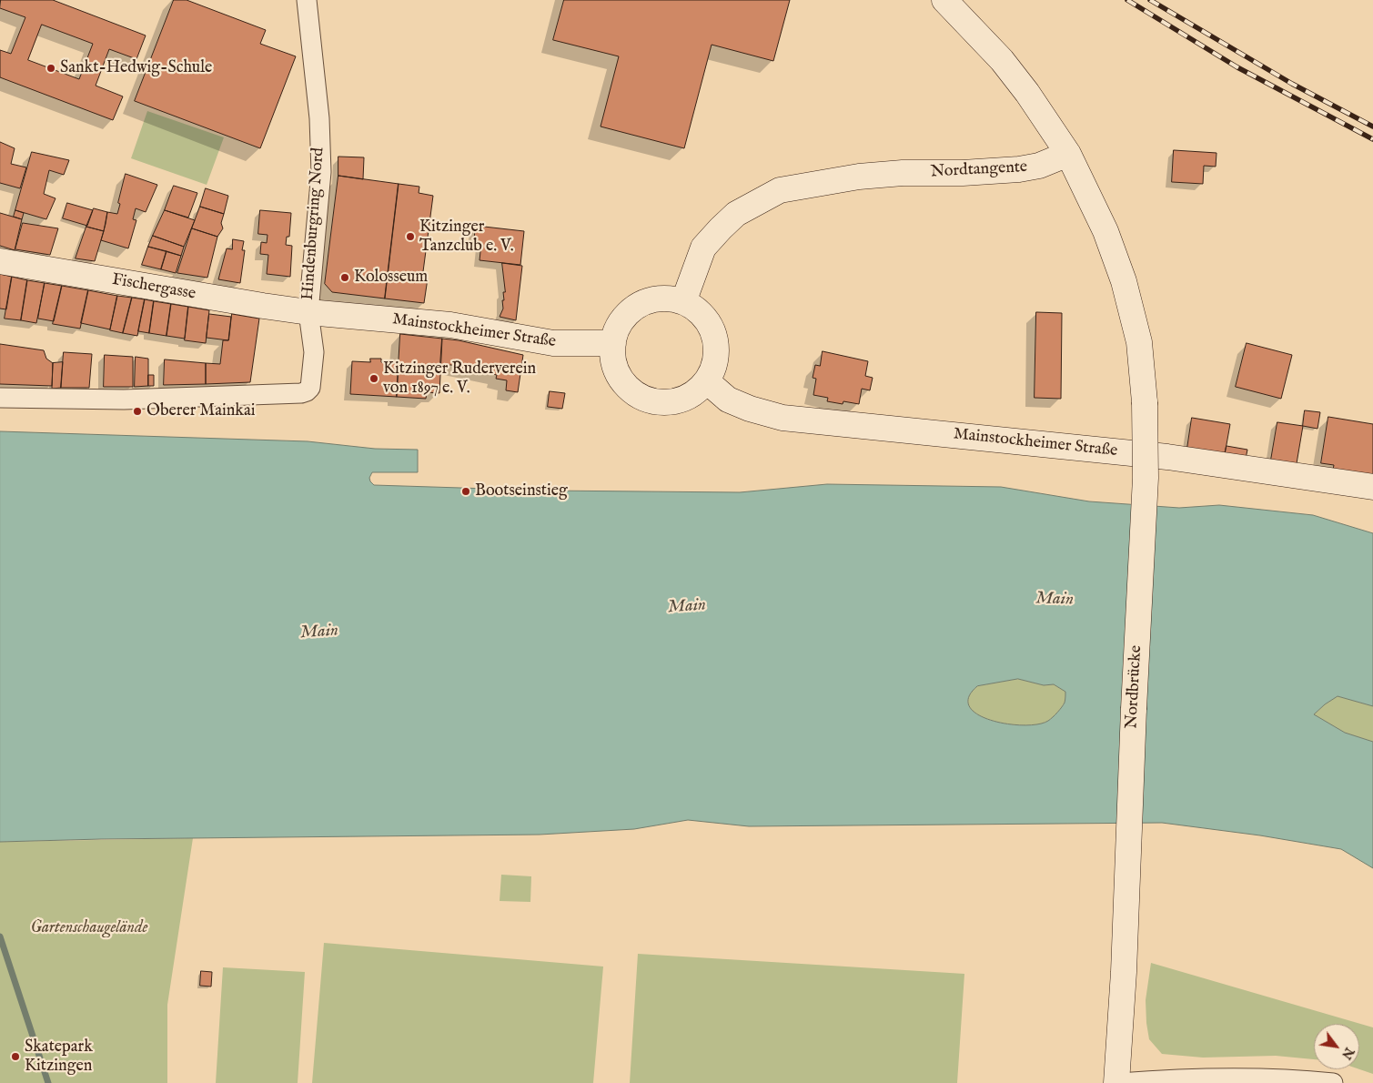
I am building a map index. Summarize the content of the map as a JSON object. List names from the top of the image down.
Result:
{
  "streets": {
    "main road": [
      "Nordtangente",
      "Fischergasse",
      "Mainstockheimer Straße",
      "Nordbrücke"
    ],
    "street": ["Hindenburgring Nord"]
  },
  "crossings": [
    ["Nordtangente", "Mainstockheimer Straße"],
    ["Nordtangente", "Nordbrücke"],
    ["Hindenburgring Nord", "Fischergasse"],
    ["Hindenburgring Nord", "Mainstockheimer Straße"],
    ["Fischergasse", "Mainstockheimer Straße"]
  ],
  "water": ["Main"],
  "parks": ["Gartenschaugelände"],
  "places": [
    "Sankt-Hedwig-Schule",
    "Kitzinger Tanzclub e. V.",
    "Kolosseum",
    "Kitzinger Ruderverein von 1897 e. V.",
    "Oberer Mainkai",
    "Bootseinstieg",
    "Skatepark Kitzingen"
  ],
  "north": "bottom right"
}
